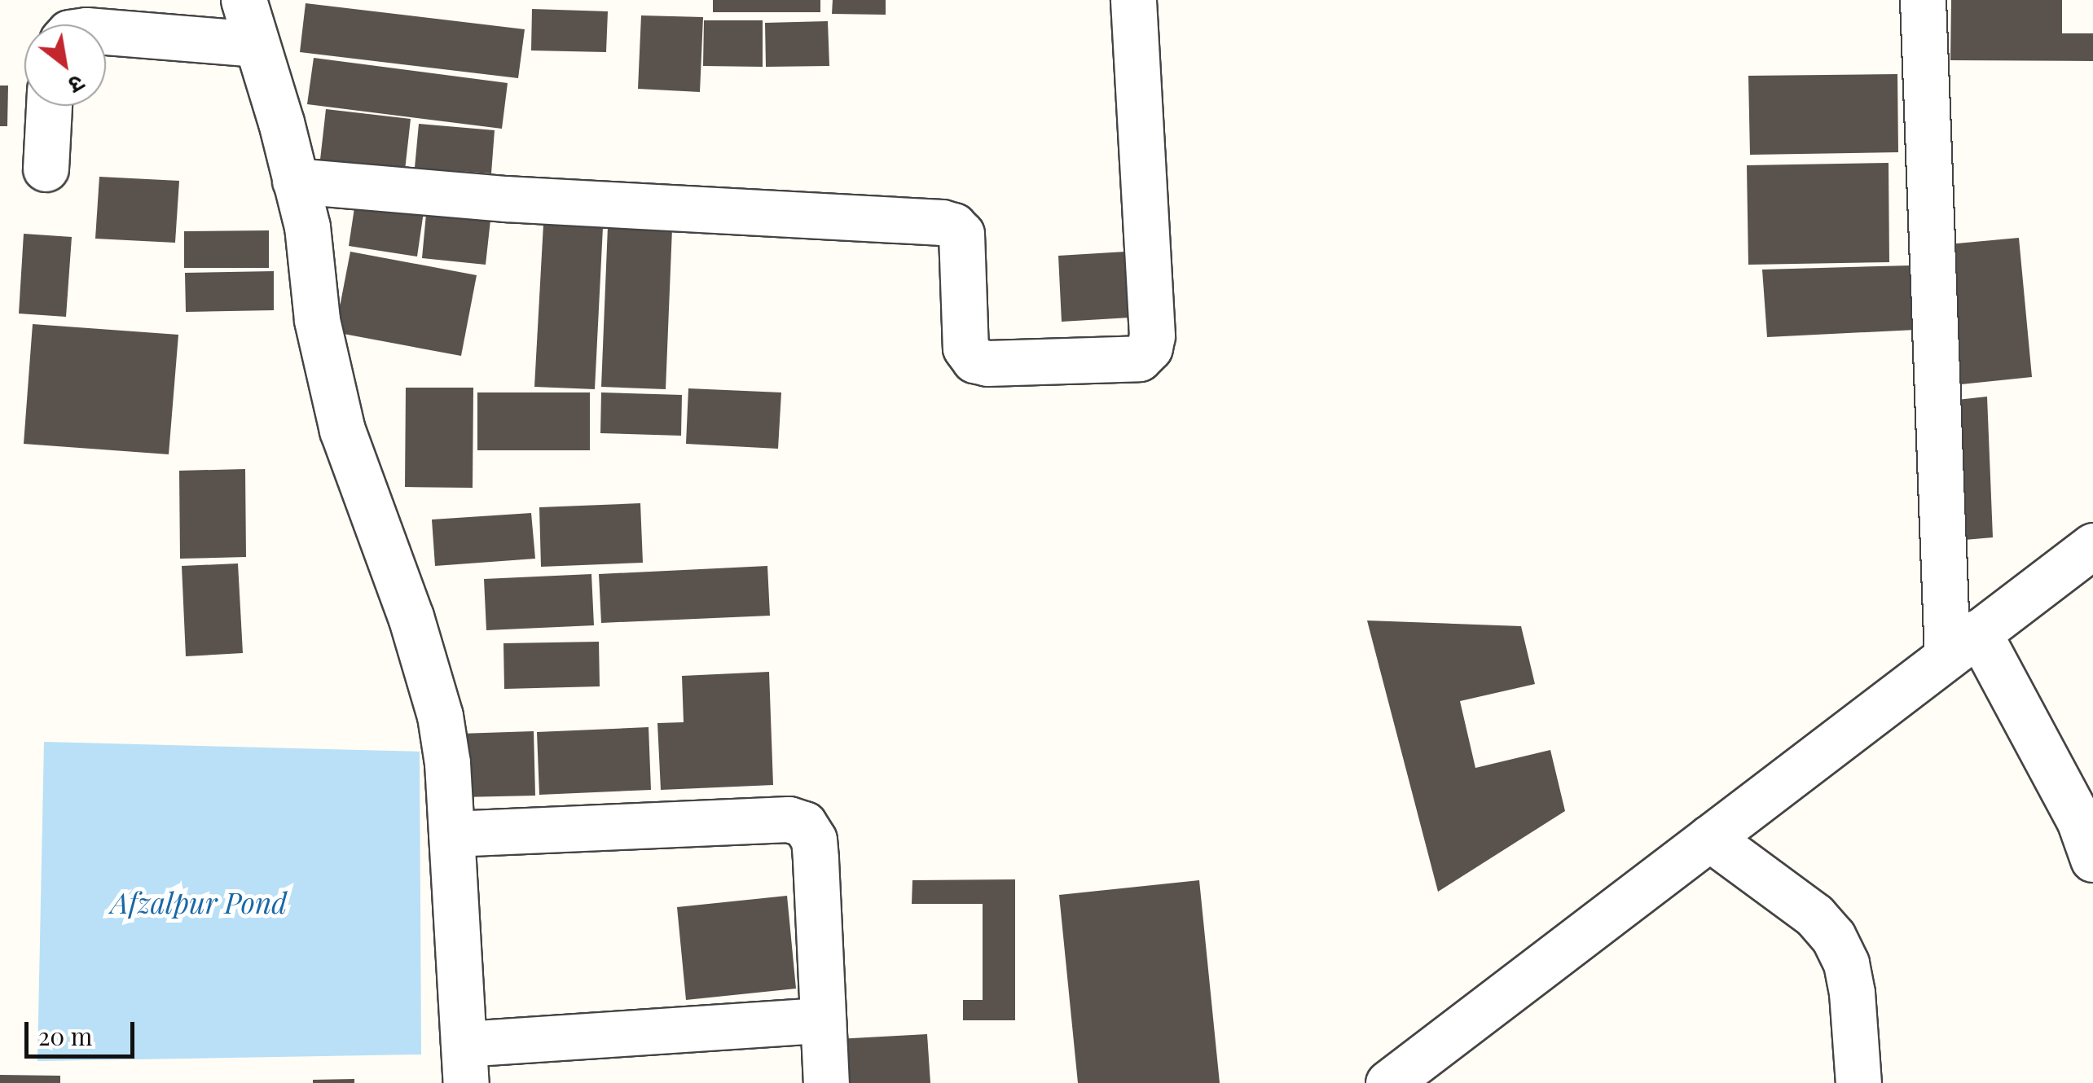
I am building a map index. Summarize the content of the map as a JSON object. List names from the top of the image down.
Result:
{
  "water": ["Afzalpur Pond"],
  "scale_bar": "20 m",
  "north": "bottom right"
}
